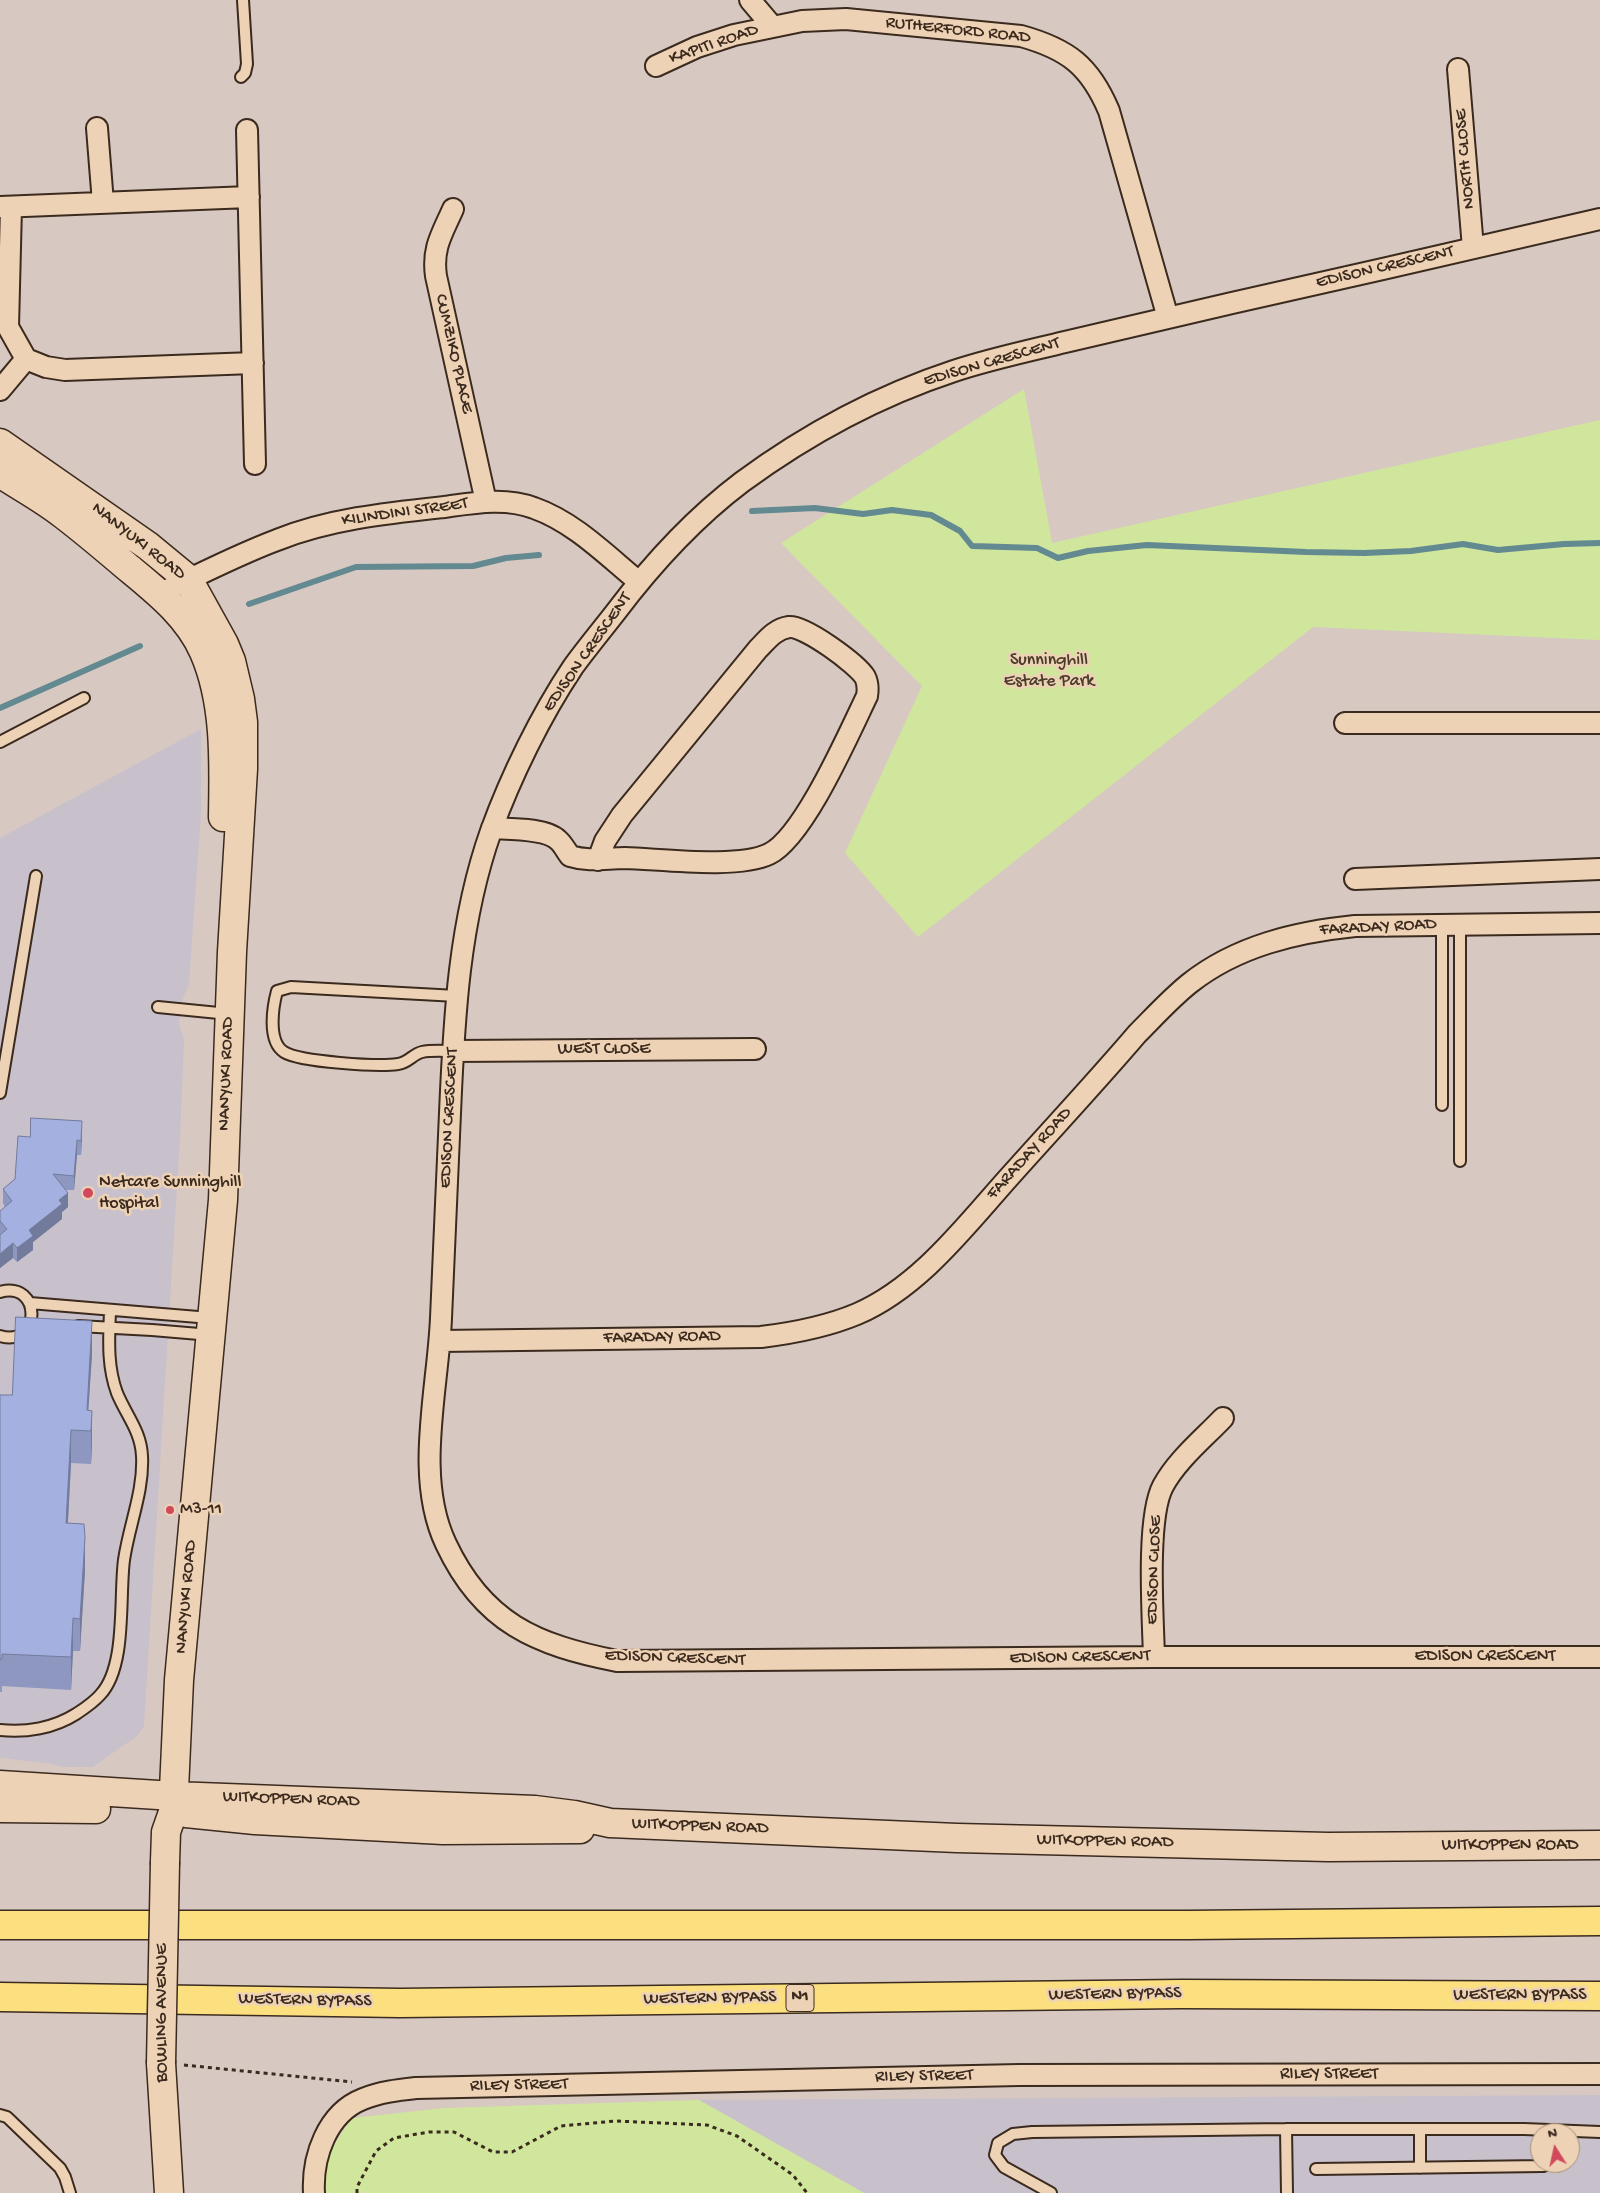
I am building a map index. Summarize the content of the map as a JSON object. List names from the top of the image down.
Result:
{
  "streets": {
    "highway": ["WESTERN BYPASS", "N1"],
    "main road": ["NANYUKI ROAD", "WITKOPPEN ROAD", "BOWLING AVENUE"],
    "street": [
      "RUTHERFORD ROAD",
      "KAPITI ROAD",
      "NORTH CLOSE",
      "EDISON CRESCENT",
      "CUMZIKO PLACE",
      "KILINDINI STREET",
      "FARADAY ROAD",
      "WEST CLOSE",
      "EDISON CLOSE",
      "RILEY STREET"
    ]
  },
  "crossings": [
    ["RUTHERFORD ROAD", "KAPITI ROAD"],
    ["RUTHERFORD ROAD", "EDISON CRESCENT"],
    ["NORTH CLOSE", "EDISON CRESCENT"],
    ["EDISON CRESCENT", "KILINDINI STREET"],
    ["EDISON CRESCENT", "FARADAY ROAD"],
    ["EDISON CRESCENT", "WEST CLOSE"],
    ["EDISON CRESCENT", "EDISON CLOSE"],
    ["CUMZIKO PLACE", "KILINDINI STREET"],
    ["KILINDINI STREET", "NANYUKI ROAD"],
    ["NANYUKI ROAD", "WITKOPPEN ROAD"],
    ["NANYUKI ROAD", "BOWLING AVENUE"],
    ["WITKOPPEN ROAD", "BOWLING AVENUE"]
  ],
  "parks": ["Sunninghill Estate Park"],
  "places": ["Netcare Sunninghill Hospital", "M3-11"],
  "north": "top"
}
